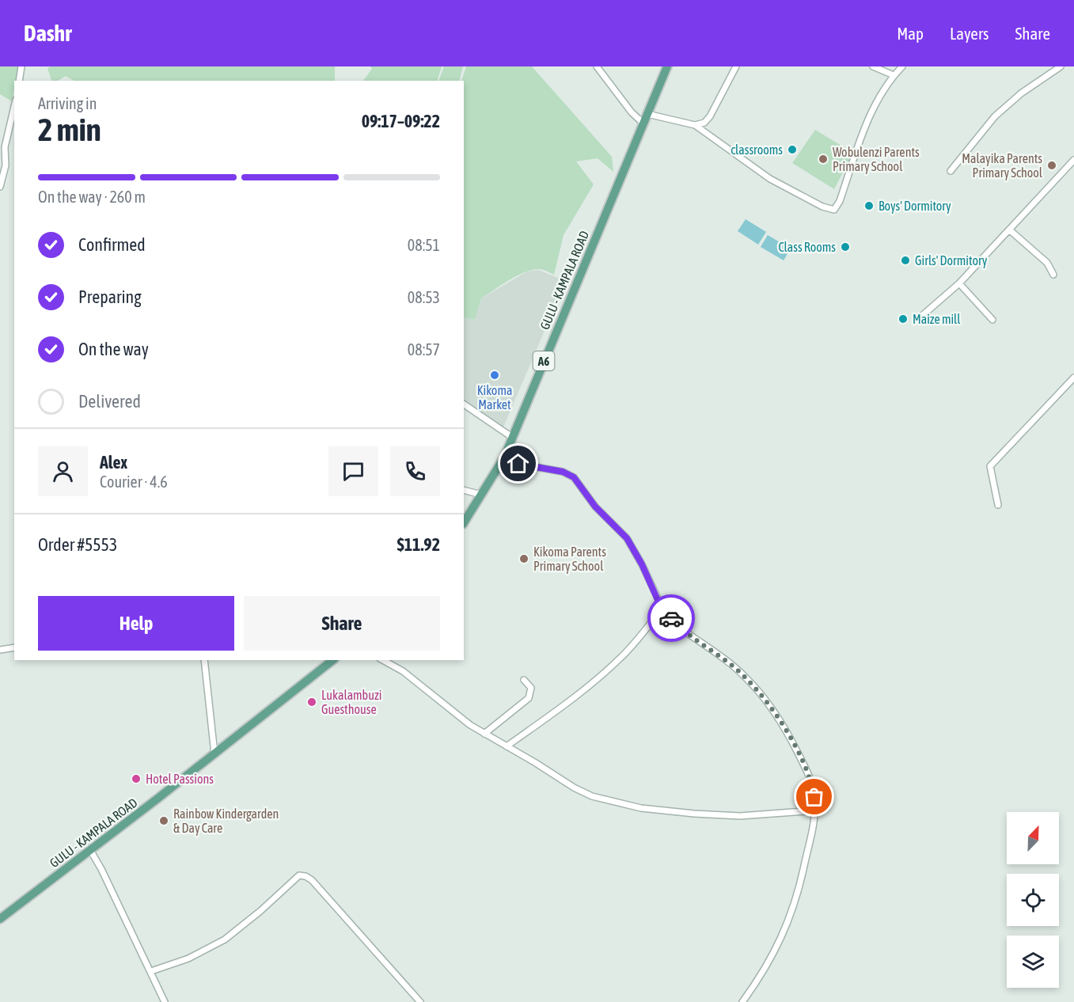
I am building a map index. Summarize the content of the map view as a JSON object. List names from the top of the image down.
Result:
{
  "streets": {
    "main road": ["GULU - KAMPALA ROAD", "A6"]
  },
  "places": [
    "classrooms",
    "Wobulenzi Parents Primary School",
    "Malayika Parents Primary School",
    "Boys' Dormitory",
    "Class Rooms",
    "Girls' Dormitory",
    "Maize mill",
    "Kikoma Market",
    "Kikoma Parents Primary School",
    "Lukalambuzi Guesthouse",
    "Hotel Passions",
    "Rainbow Kindergarden & Day Care"
  ],
  "north": "top right",
  "page": {
    "header": "Dashr",
    "nav": ["Map", "Layers", "Share"],
    "heading": ["2 min", "Arriving in", "09:17–09:22"],
    "panel": [
      "Alex",
      "Courier · 4.6",
      "Order #5553",
      "$11.92"
    ],
    "bar": "On the way · 260 m",
    "list": [
      ["Confirmed", "08:51"],
      ["Preparing", "08:53"],
      ["On the way", "08:57"],
      "Delivered"
    ],
    "buttons": ["Help", "Share"]
  }
}
